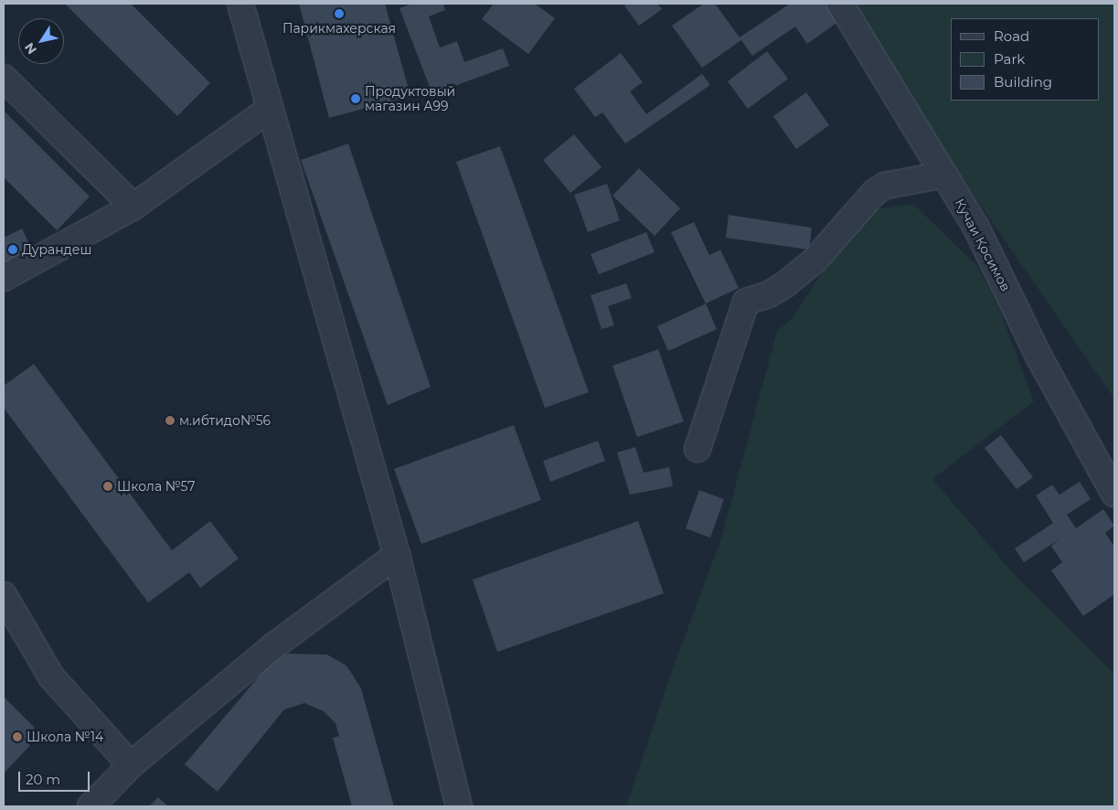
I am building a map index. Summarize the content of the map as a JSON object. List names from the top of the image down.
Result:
{
  "streets": {
    "street": ["Кучаи Қосимов"]
  },
  "places": [
    "Парикмахерская",
    "Продуктовый магазин А99",
    "Дурандеш",
    "м.ибтидо№56",
    "Школа №57",
    "Школа №14"
  ],
  "legend": ["Road", "Park", "Building"],
  "scale_bar": "20 m",
  "north": "bottom left"
}
